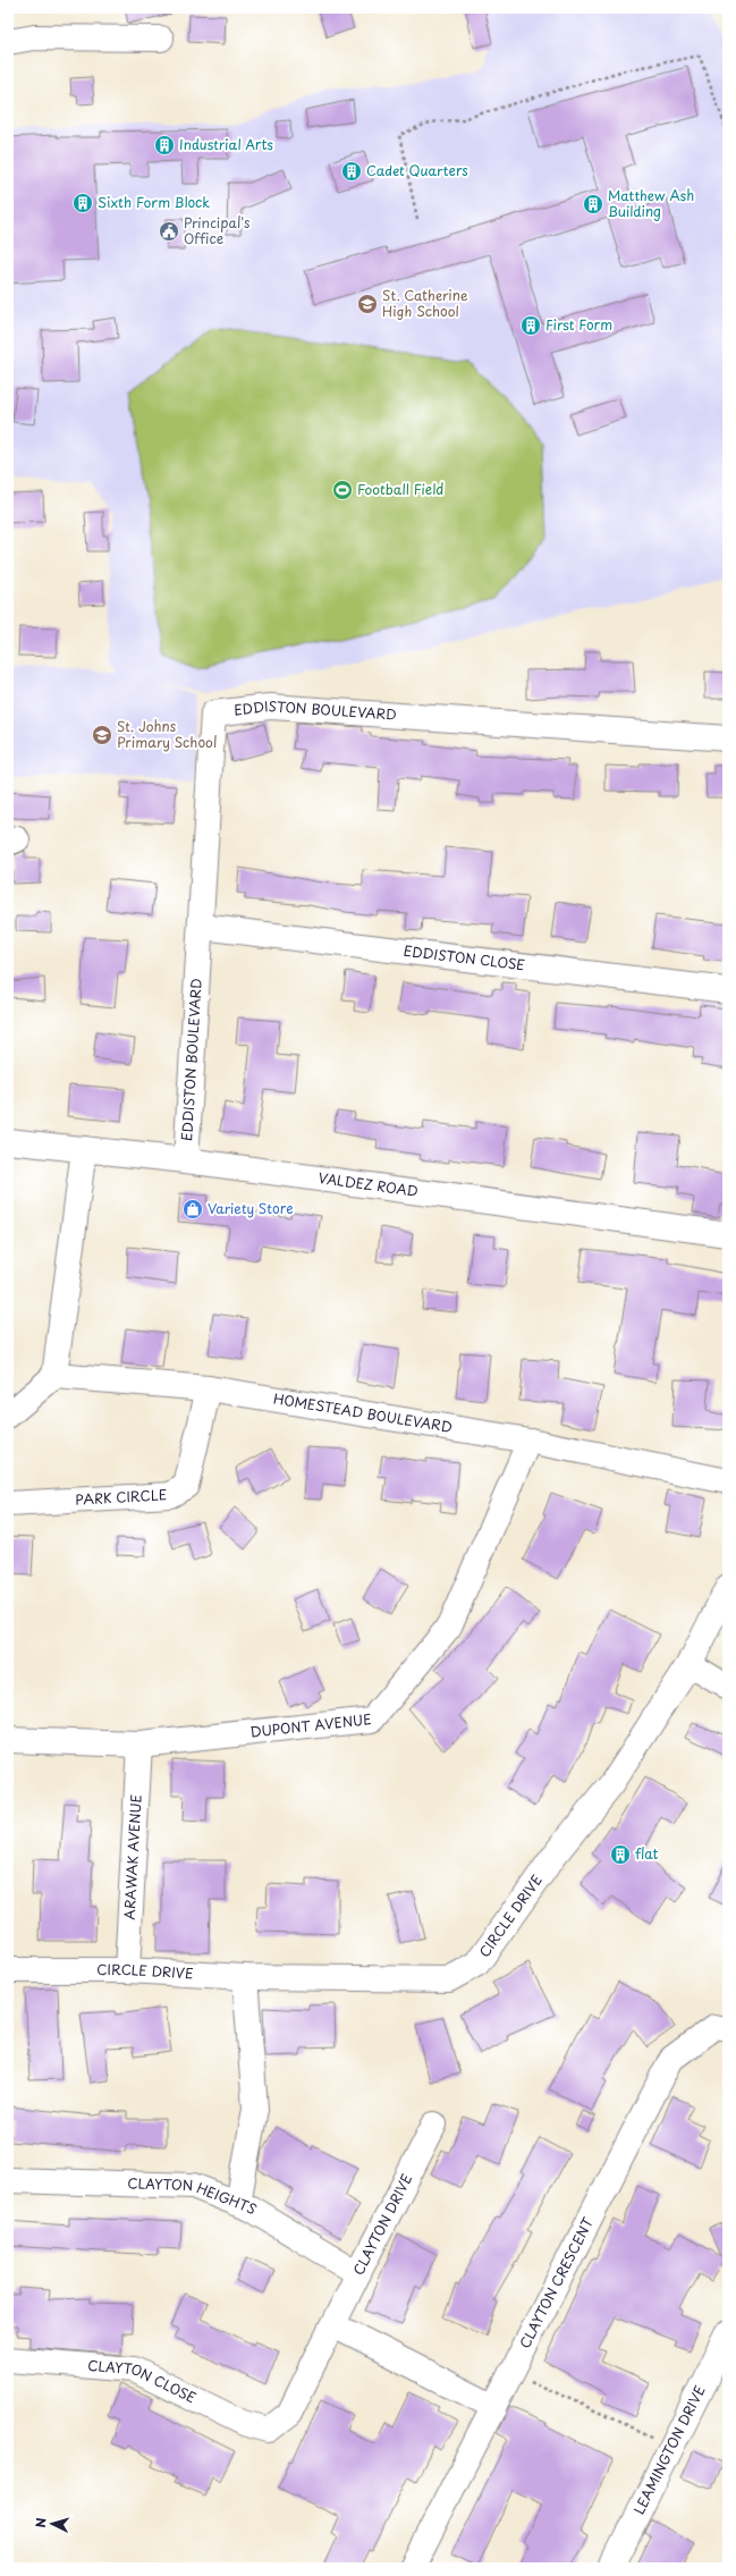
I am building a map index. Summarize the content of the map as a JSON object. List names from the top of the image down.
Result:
{
  "streets": {
    "street": [
      "EDDISTON BOULEVARD",
      "EDDISTON CLOSE",
      "VALDEZ ROAD",
      "HOMESTEAD BOULEVARD",
      "PARK CIRCLE",
      "DUPONT AVENUE",
      "ARAWAK AVENUE",
      "CIRCLE DRIVE",
      "CLAYTON HEIGHTS",
      "CLAYTON DRIVE",
      "CLAYTON CRESCENT",
      "CLAYTON CLOSE",
      "LEAMINGTON DRIVE"
    ]
  },
  "crossings": [
    ["EDDISTON BOULEVARD", "EDDISTON CLOSE"],
    ["EDDISTON BOULEVARD", "VALDEZ ROAD"],
    ["HOMESTEAD BOULEVARD", "PARK CIRCLE"],
    ["HOMESTEAD BOULEVARD", "DUPONT AVENUE"],
    ["DUPONT AVENUE", "ARAWAK AVENUE"],
    ["ARAWAK AVENUE", "CIRCLE DRIVE"],
    ["CLAYTON HEIGHTS", "CLAYTON DRIVE"],
    ["CLAYTON DRIVE", "CLAYTON CLOSE"]
  ],
  "places": {
    "building": [
      "Industrial Arts",
      "Cadet Quarters",
      "Sixth Form Block",
      "Matthew Ash Building",
      "First Form",
      "flat"
    ],
    "public building": ["Principal's Office"],
    "school or university": ["St. Catherine High School", "St. Johns Primary School"],
    "sports": ["Football Field"],
    "shop": ["Variety Store"]
  },
  "north": "left"
}
